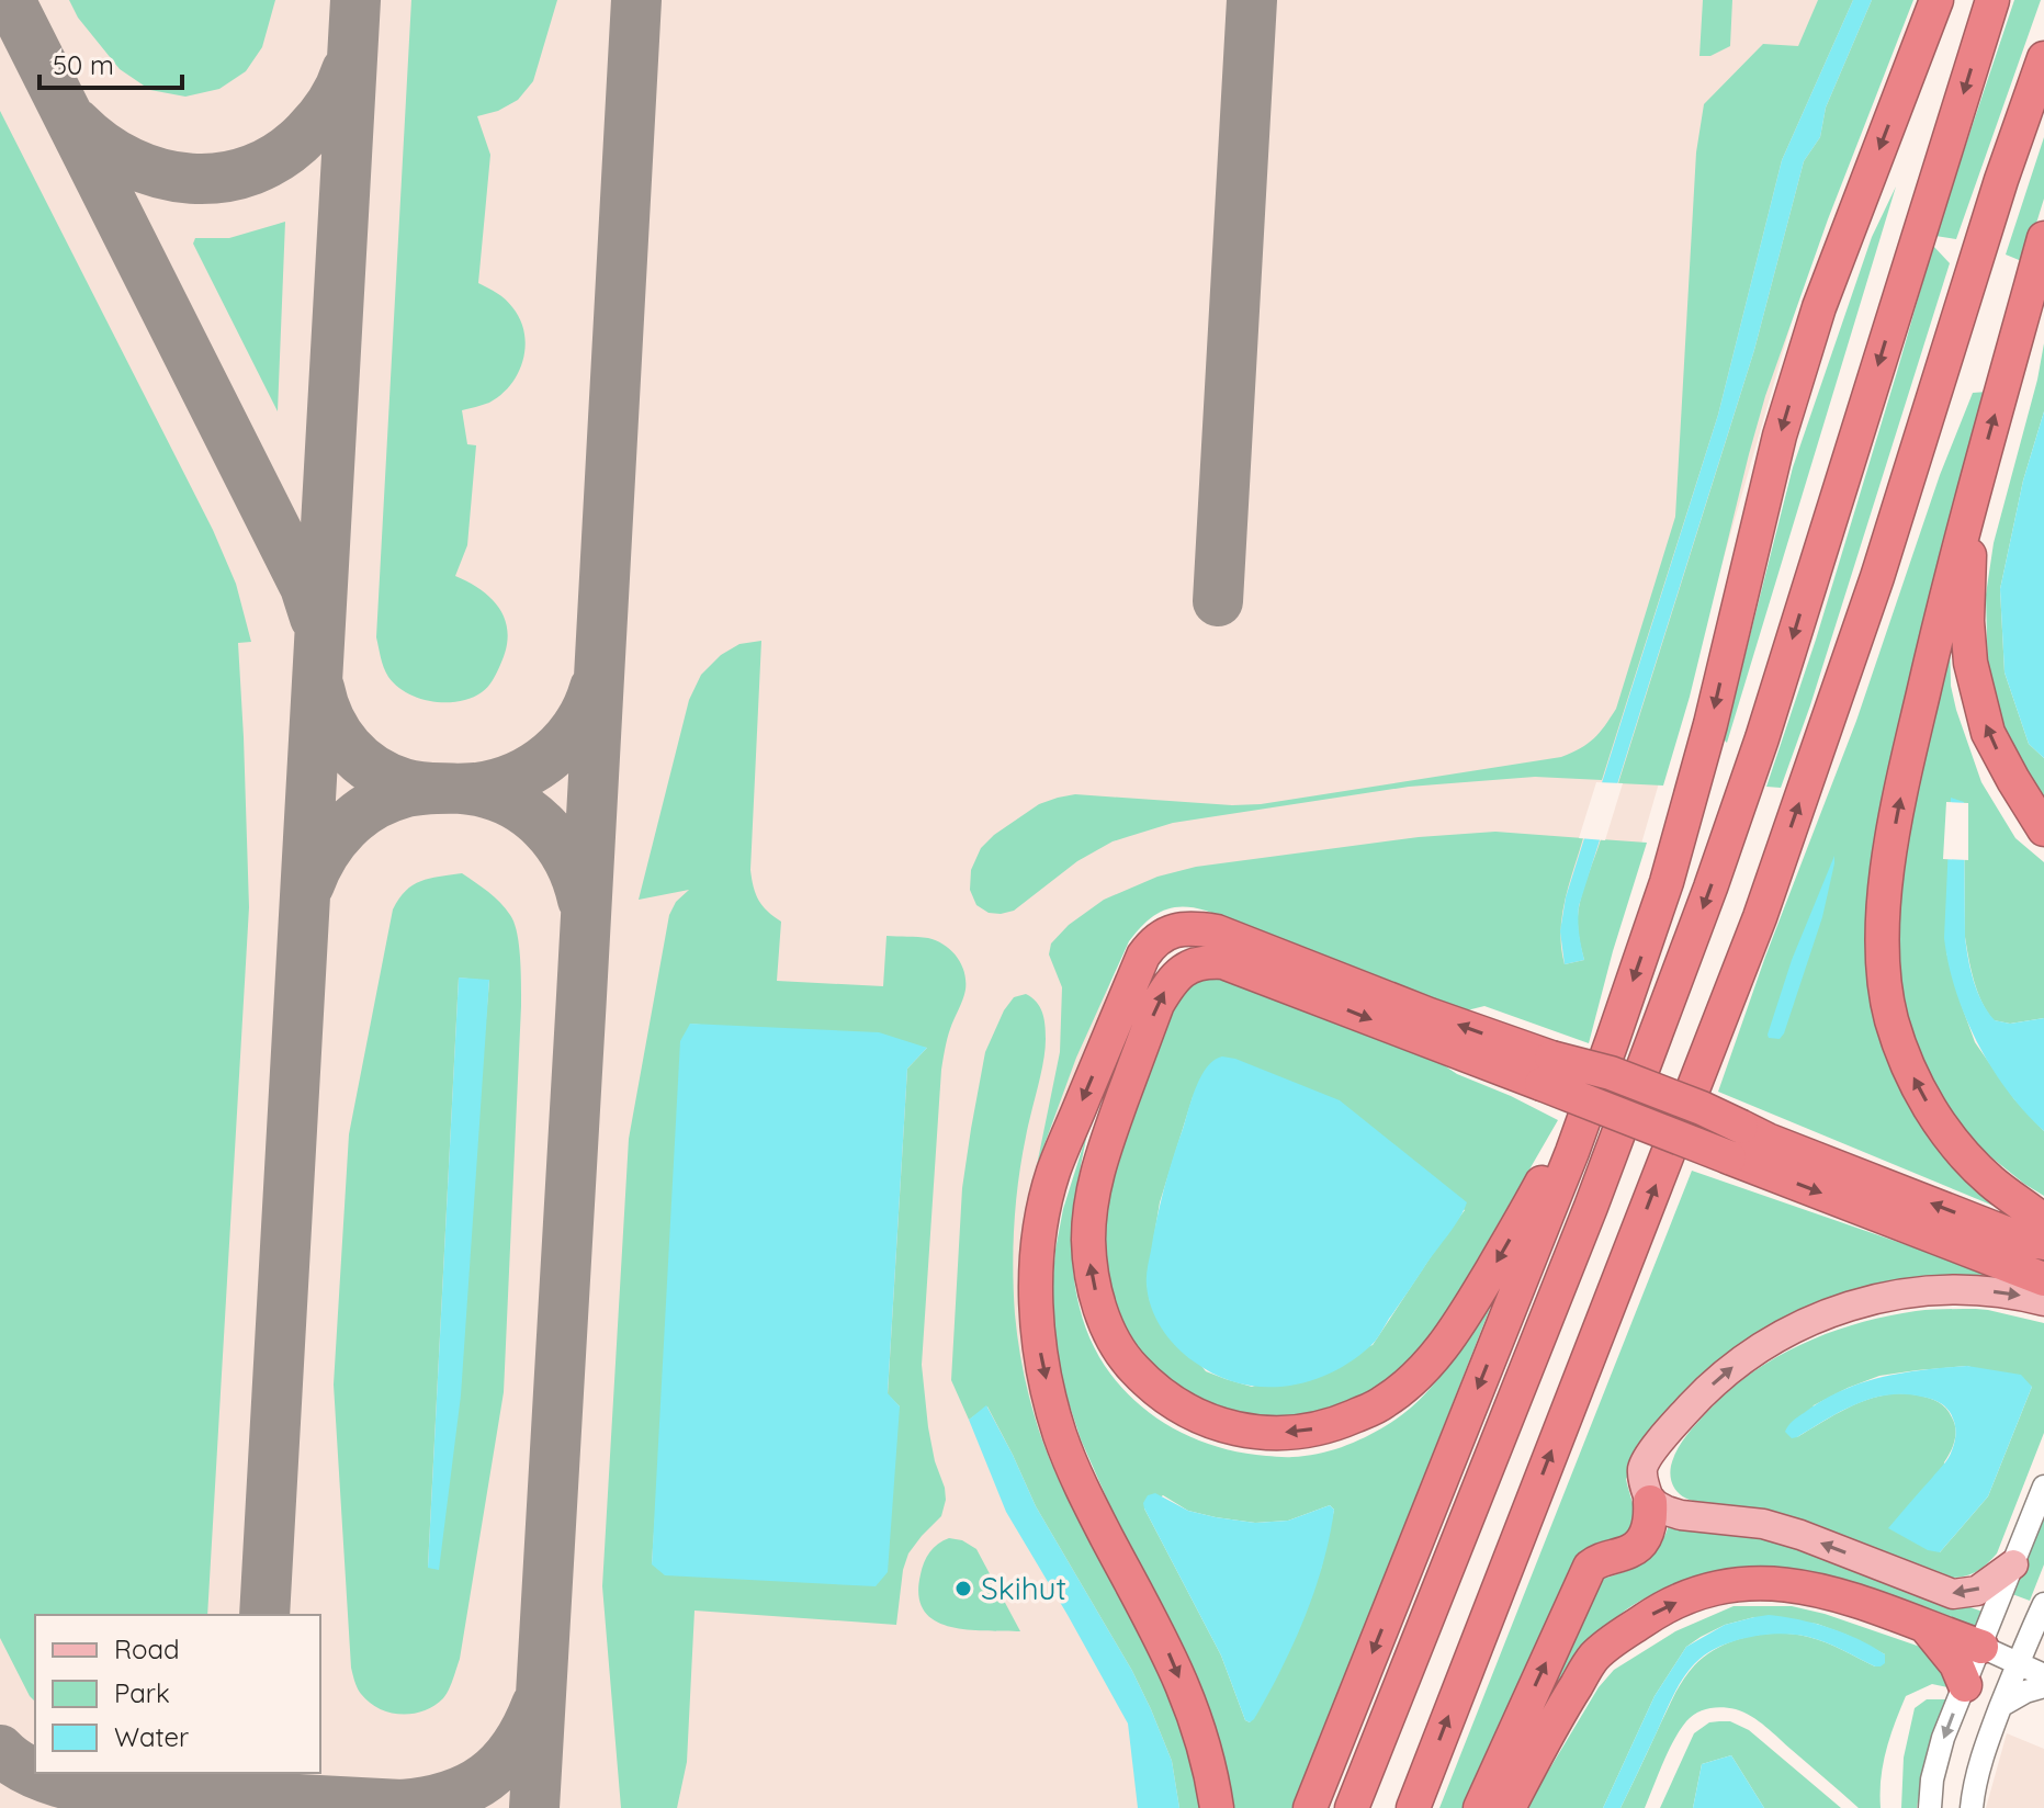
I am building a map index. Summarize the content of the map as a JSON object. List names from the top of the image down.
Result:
{
  "places": ["Skihut"],
  "legend": ["Road", "Park", "Water"],
  "scale_bar": "50 m"
}
